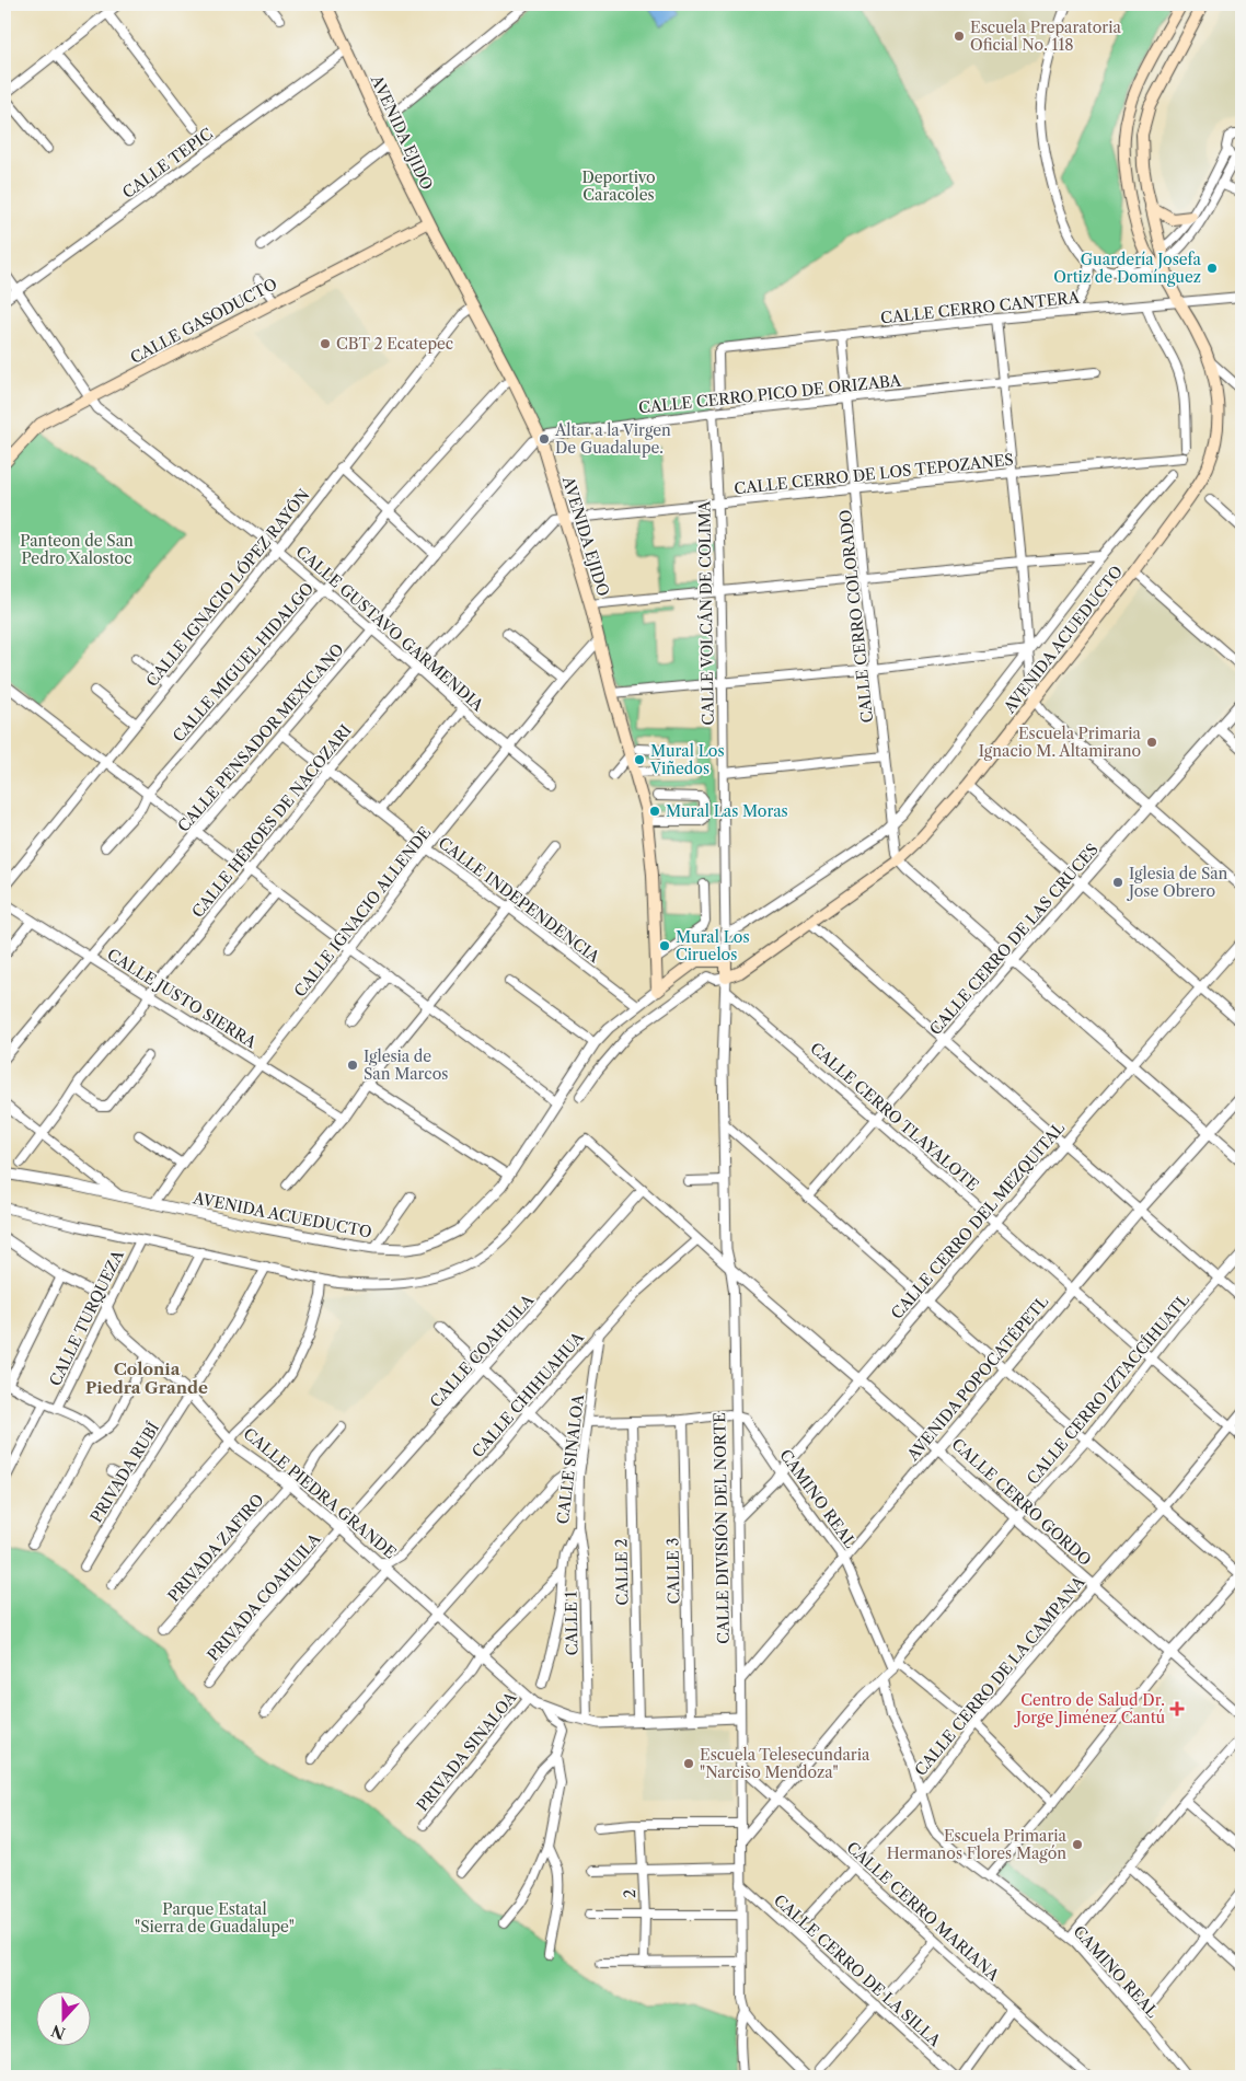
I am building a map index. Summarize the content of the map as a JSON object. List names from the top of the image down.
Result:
{
  "streets": {
    "main road": [
      "AVENIDA EJIDO",
      "CALLE GASODUCTO",
      "CALLE VOLCÁN DE COLIMA",
      "AVENIDA ACUEDUCTO"
    ],
    "street": [
      "CALLE TEPIC",
      "CALLE CERRO CANTERA",
      "CALLE CERRO PICO DE ORIZABA",
      "CALLE CERRO DE LOS TEPOZANES",
      "CALLE IGNACIO LÓPEZ RAYÓN",
      "CALLE CERRO COLORADO",
      "CALLE GUSTAVO GARMENDIA",
      "CALLE MIGUEL HIDALGO",
      "CALLE PENSADOR MEXICANO",
      "CALLE HÉROES DE NACOZARI",
      "CALLE INDEPENDENCIA",
      "CALLE IGNACIO ALLENDE",
      "CALLE CERRO DE LAS CRUCES",
      "CALLE JUSTO SIERRA",
      "CALLE CERRO TLAYALOTE",
      "CALLE CERRO DEL MEZQUITAL",
      "CALLE TURQUEZA",
      "CALLE COAHUILA",
      "AVENIDA POPOCATÉPETL",
      "CALLE CERRO IZTACCÍHUATL",
      "CALLE CHIHUAHUA",
      "CALLE SINALOA",
      "PRIVADA RUBÍ",
      "CALLE PIEDRA GRANDE",
      "CAMINO REAL",
      "CALLE CERRO GORDO",
      "CALLE DIVISIÓN DEL NORTE",
      "PRIVADA ZAFIRO",
      "CALLE 3",
      "CALLE 2",
      "PRIVADA COAHUILA",
      "CALLE 1",
      "CALLE CERRO DE LA CAMPANA",
      "PRIVADA SINALOA",
      "2",
      "CALLE CERRO MARIANA",
      "CALLE CERRO DE LA SILLA"
    ]
  },
  "crossings": [
    ["AVENIDA EJIDO", "CALLE TEPIC"],
    ["AVENIDA EJIDO", "CALLE GASODUCTO"],
    ["AVENIDA EJIDO", "CALLE CERRO PICO DE ORIZABA"],
    ["AVENIDA EJIDO", "CALLE CERRO DE LOS TEPOZANES"],
    ["AVENIDA EJIDO", "CALLE IGNACIO LÓPEZ RAYÓN"],
    ["AVENIDA EJIDO", "AVENIDA ACUEDUCTO"],
    ["AVENIDA EJIDO", "CALLE MIGUEL HIDALGO"],
    ["AVENIDA EJIDO", "CALLE PENSADOR MEXICANO"],
    ["AVENIDA EJIDO", "CALLE HÉROES DE NACOZARI"],
    ["AVENIDA EJIDO", "CALLE IGNACIO ALLENDE"],
    ["CALLE TEPIC", "CALLE GUSTAVO GARMENDIA"],
    ["CALLE CERRO CANTERA", "CALLE CERRO COLORADO"],
    ["CALLE CERRO CANTERA", "AVENIDA ACUEDUCTO"],
    ["CALLE GASODUCTO", "CALLE GUSTAVO GARMENDIA"],
    ["CALLE CERRO PICO DE ORIZABA", "CALLE VOLCÁN DE COLIMA"],
    ["CALLE CERRO PICO DE ORIZABA", "CALLE CERRO COLORADO"],
    ["CALLE CERRO PICO DE ORIZABA", "CALLE PENSADOR MEXICANO"],
    ["CALLE CERRO DE LOS TEPOZANES", "CALLE VOLCÁN DE COLIMA"],
    ["CALLE CERRO DE LOS TEPOZANES", "CALLE CERRO COLORADO"],
    ["CALLE CERRO DE LOS TEPOZANES", "CALLE HÉROES DE NACOZARI"],
    ["CALLE IGNACIO LÓPEZ RAYÓN", "CALLE GUSTAVO GARMENDIA"],
    ["CALLE VOLCÁN DE COLIMA", "AVENIDA ACUEDUCTO"],
    ["CALLE VOLCÁN DE COLIMA", "CALLE DIVISIÓN DEL NORTE"],
    ["CALLE CERRO COLORADO", "AVENIDA ACUEDUCTO"],
    ["CALLE GUSTAVO GARMENDIA", "CALLE MIGUEL HIDALGO"],
    ["CALLE GUSTAVO GARMENDIA", "CALLE PENSADOR MEXICANO"],
    ["CALLE GUSTAVO GARMENDIA", "CALLE HÉROES DE NACOZARI"],
    ["CALLE GUSTAVO GARMENDIA", "CALLE IGNACIO ALLENDE"],
    ["AVENIDA ACUEDUCTO", "CALLE INDEPENDENCIA"],
    ["AVENIDA ACUEDUCTO", "CALLE IGNACIO ALLENDE"],
    ["AVENIDA ACUEDUCTO", "CALLE DIVISIÓN DEL NORTE"],
    ["CALLE PENSADOR MEXICANO", "CALLE INDEPENDENCIA"],
    ["CALLE PENSADOR MEXICANO", "CALLE JUSTO SIERRA"],
    ["CALLE HÉROES DE NACOZARI", "CALLE INDEPENDENCIA"],
    ["CALLE HÉROES DE NACOZARI", "CALLE JUSTO SIERRA"],
    ["CALLE INDEPENDENCIA", "CALLE IGNACIO ALLENDE"],
    ["CALLE IGNACIO ALLENDE", "CALLE JUSTO SIERRA"],
    ["CALLE CERRO DE LAS CRUCES", "CALLE CERRO TLAYALOTE"],
    ["CALLE CERRO TLAYALOTE", "CALLE CERRO DEL MEZQUITAL"],
    ["CALLE CERRO TLAYALOTE", "AVENIDA POPOCATÉPETL"],
    ["CALLE CERRO TLAYALOTE", "CALLE CERRO IZTACCÍHUATL"],
    ["CALLE CERRO TLAYALOTE", "CALLE DIVISIÓN DEL NORTE"],
    ["CALLE CERRO TLAYALOTE", "CALLE CERRO DE LA CAMPANA"],
    ["CALLE CERRO DEL MEZQUITAL", "CAMINO REAL"],
    ["CALLE CERRO DEL MEZQUITAL", "CALLE CERRO GORDO"],
    ["CALLE CERRO DEL MEZQUITAL", "CALLE DIVISIÓN DEL NORTE"],
    ["CALLE TURQUEZA", "CALLE PIEDRA GRANDE"],
    ["CALLE COAHUILA", "CALLE PIEDRA GRANDE"],
    ["CALLE COAHUILA", "PRIVADA COAHUILA"],
    ["AVENIDA POPOCATÉPETL", "CAMINO REAL"],
    ["AVENIDA POPOCATÉPETL", "CALLE CERRO GORDO"],
    ["AVENIDA POPOCATÉPETL", "CALLE DIVISIÓN DEL NORTE"],
    ["CALLE CERRO IZTACCÍHUATL", "CAMINO REAL"],
    ["CALLE CERRO IZTACCÍHUATL", "CALLE CERRO GORDO"],
    ["CALLE CERRO IZTACCÍHUATL", "CALLE DIVISIÓN DEL NORTE"],
    ["CALLE CERRO IZTACCÍHUATL", "CALLE CERRO MARIANA"],
    ["CALLE CHIHUAHUA", "CALLE SINALOA"],
    ["CALLE CHIHUAHUA", "CALLE PIEDRA GRANDE"],
    ["CALLE SINALOA", "CALLE 1"],
    ["PRIVADA RUBÍ", "CALLE PIEDRA GRANDE"],
    ["CALLE PIEDRA GRANDE", "PRIVADA ZAFIRO"],
    ["CALLE PIEDRA GRANDE", "PRIVADA COAHUILA"],
    ["CALLE PIEDRA GRANDE", "PRIVADA SINALOA"],
    ["CAMINO REAL", "CALLE DIVISIÓN DEL NORTE"],
    ["CAMINO REAL", "CALLE CERRO DE LA CAMPANA"],
    ["CALLE CERRO GORDO", "CALLE DIVISIÓN DEL NORTE"],
    ["CALLE CERRO GORDO", "CALLE CERRO DE LA CAMPANA"],
    ["CALLE DIVISIÓN DEL NORTE", "CALLE CERRO MARIANA"],
    ["CALLE DIVISIÓN DEL NORTE", "CALLE CERRO DE LA SILLA"]
  ],
  "districts": ["Colonia Piedra Grande"],
  "parks": ["Deportivo Caracoles", "Panteon de San Pedro Xalostoc", "Parque Estatal \"Sierra de Guadalupe\""],
  "places": {
    "other": [
      "Escuela Preparatoria Oficial No. 118",
      "Guardería Josefa Ortiz de Domínguez",
      "CBT 2 Ecatepec",
      "Altar a la Virgen De Guadalupe.",
      "Escuela Primaria Ignacio M. Altamirano",
      "Mural Los Viñedos",
      "Mural Las Moras",
      "Iglesia de San Jose Obrero",
      "Mural Los Ciruelos",
      "Iglesia de San Marcos",
      "Escuela Telesecundaria \"Narciso Mendoza\"",
      "Escuela Primaria Hermanos Flores Magón"
    ],
    "health": ["Centro de Salud Dr. Jorge Jiménez Cantú"]
  },
  "north": "bottom"
}
